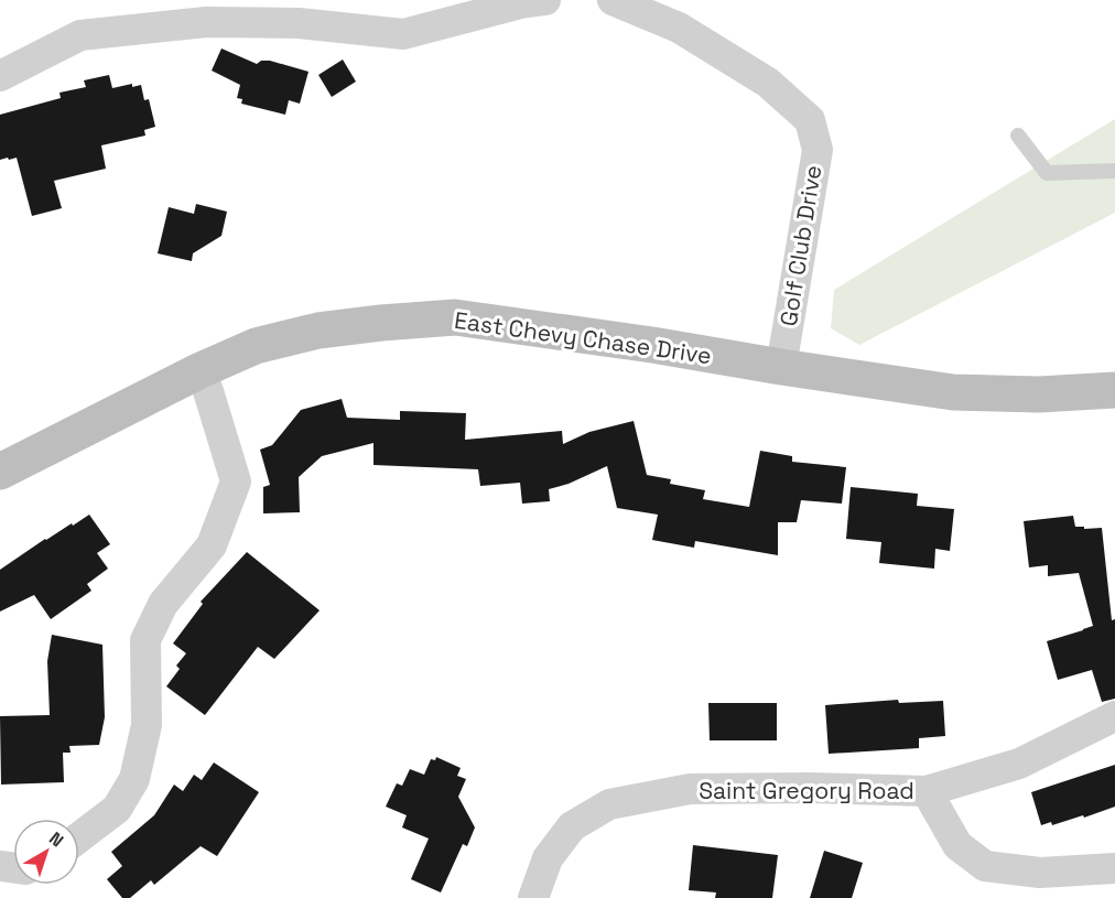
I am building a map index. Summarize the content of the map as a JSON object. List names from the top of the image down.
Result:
{
  "streets": {
    "main road": ["East Chevy Chase Drive"],
    "street": ["Golf Club Drive", "Saint Gregory Road"]
  },
  "crossings": [
    ["Golf Club Drive", "East Chevy Chase Drive"]
  ],
  "north": "top right"
}
